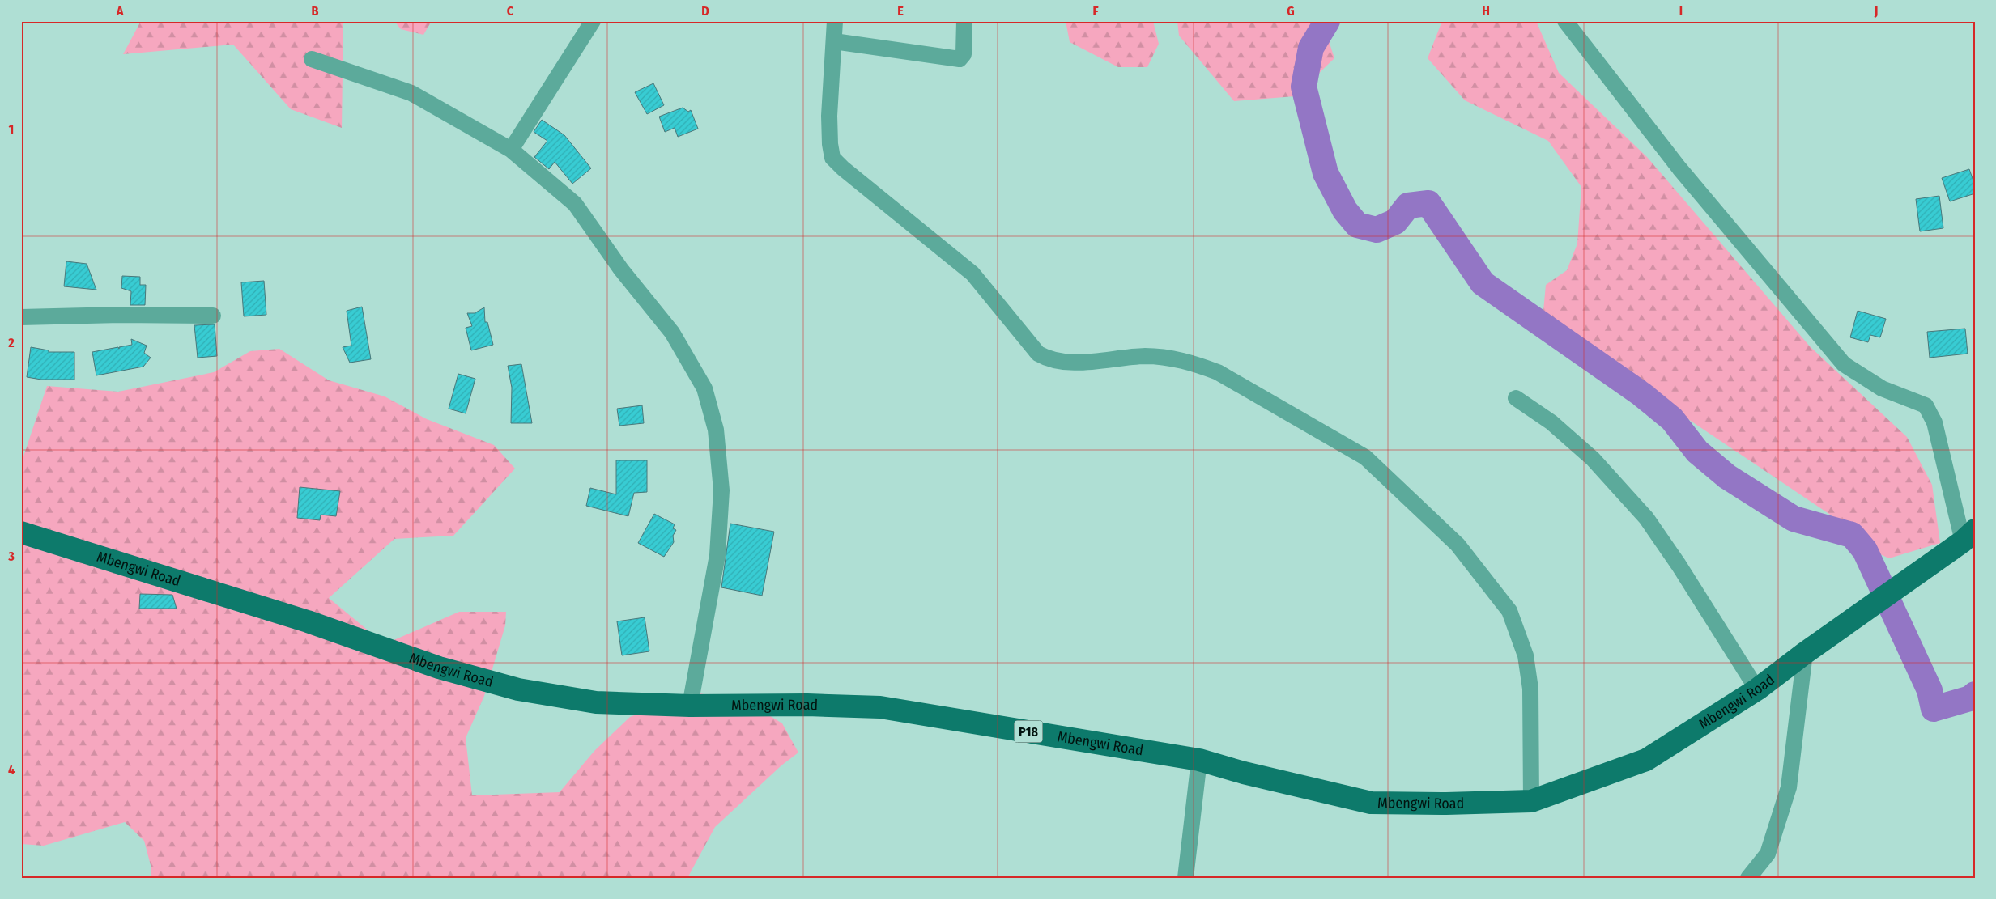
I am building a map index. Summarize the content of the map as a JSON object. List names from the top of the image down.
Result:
{
  "streets": {
    "main road": ["Mbengwi Road", "P18"]
  },
  "grid": {
    "columns": [
      "A",
      "B",
      "C",
      "D",
      "E",
      "F",
      "G",
      "H",
      "I",
      "J"
    ],
    "rows": [
      "1",
      "2",
      "3",
      "4"
    ]
  }
}
